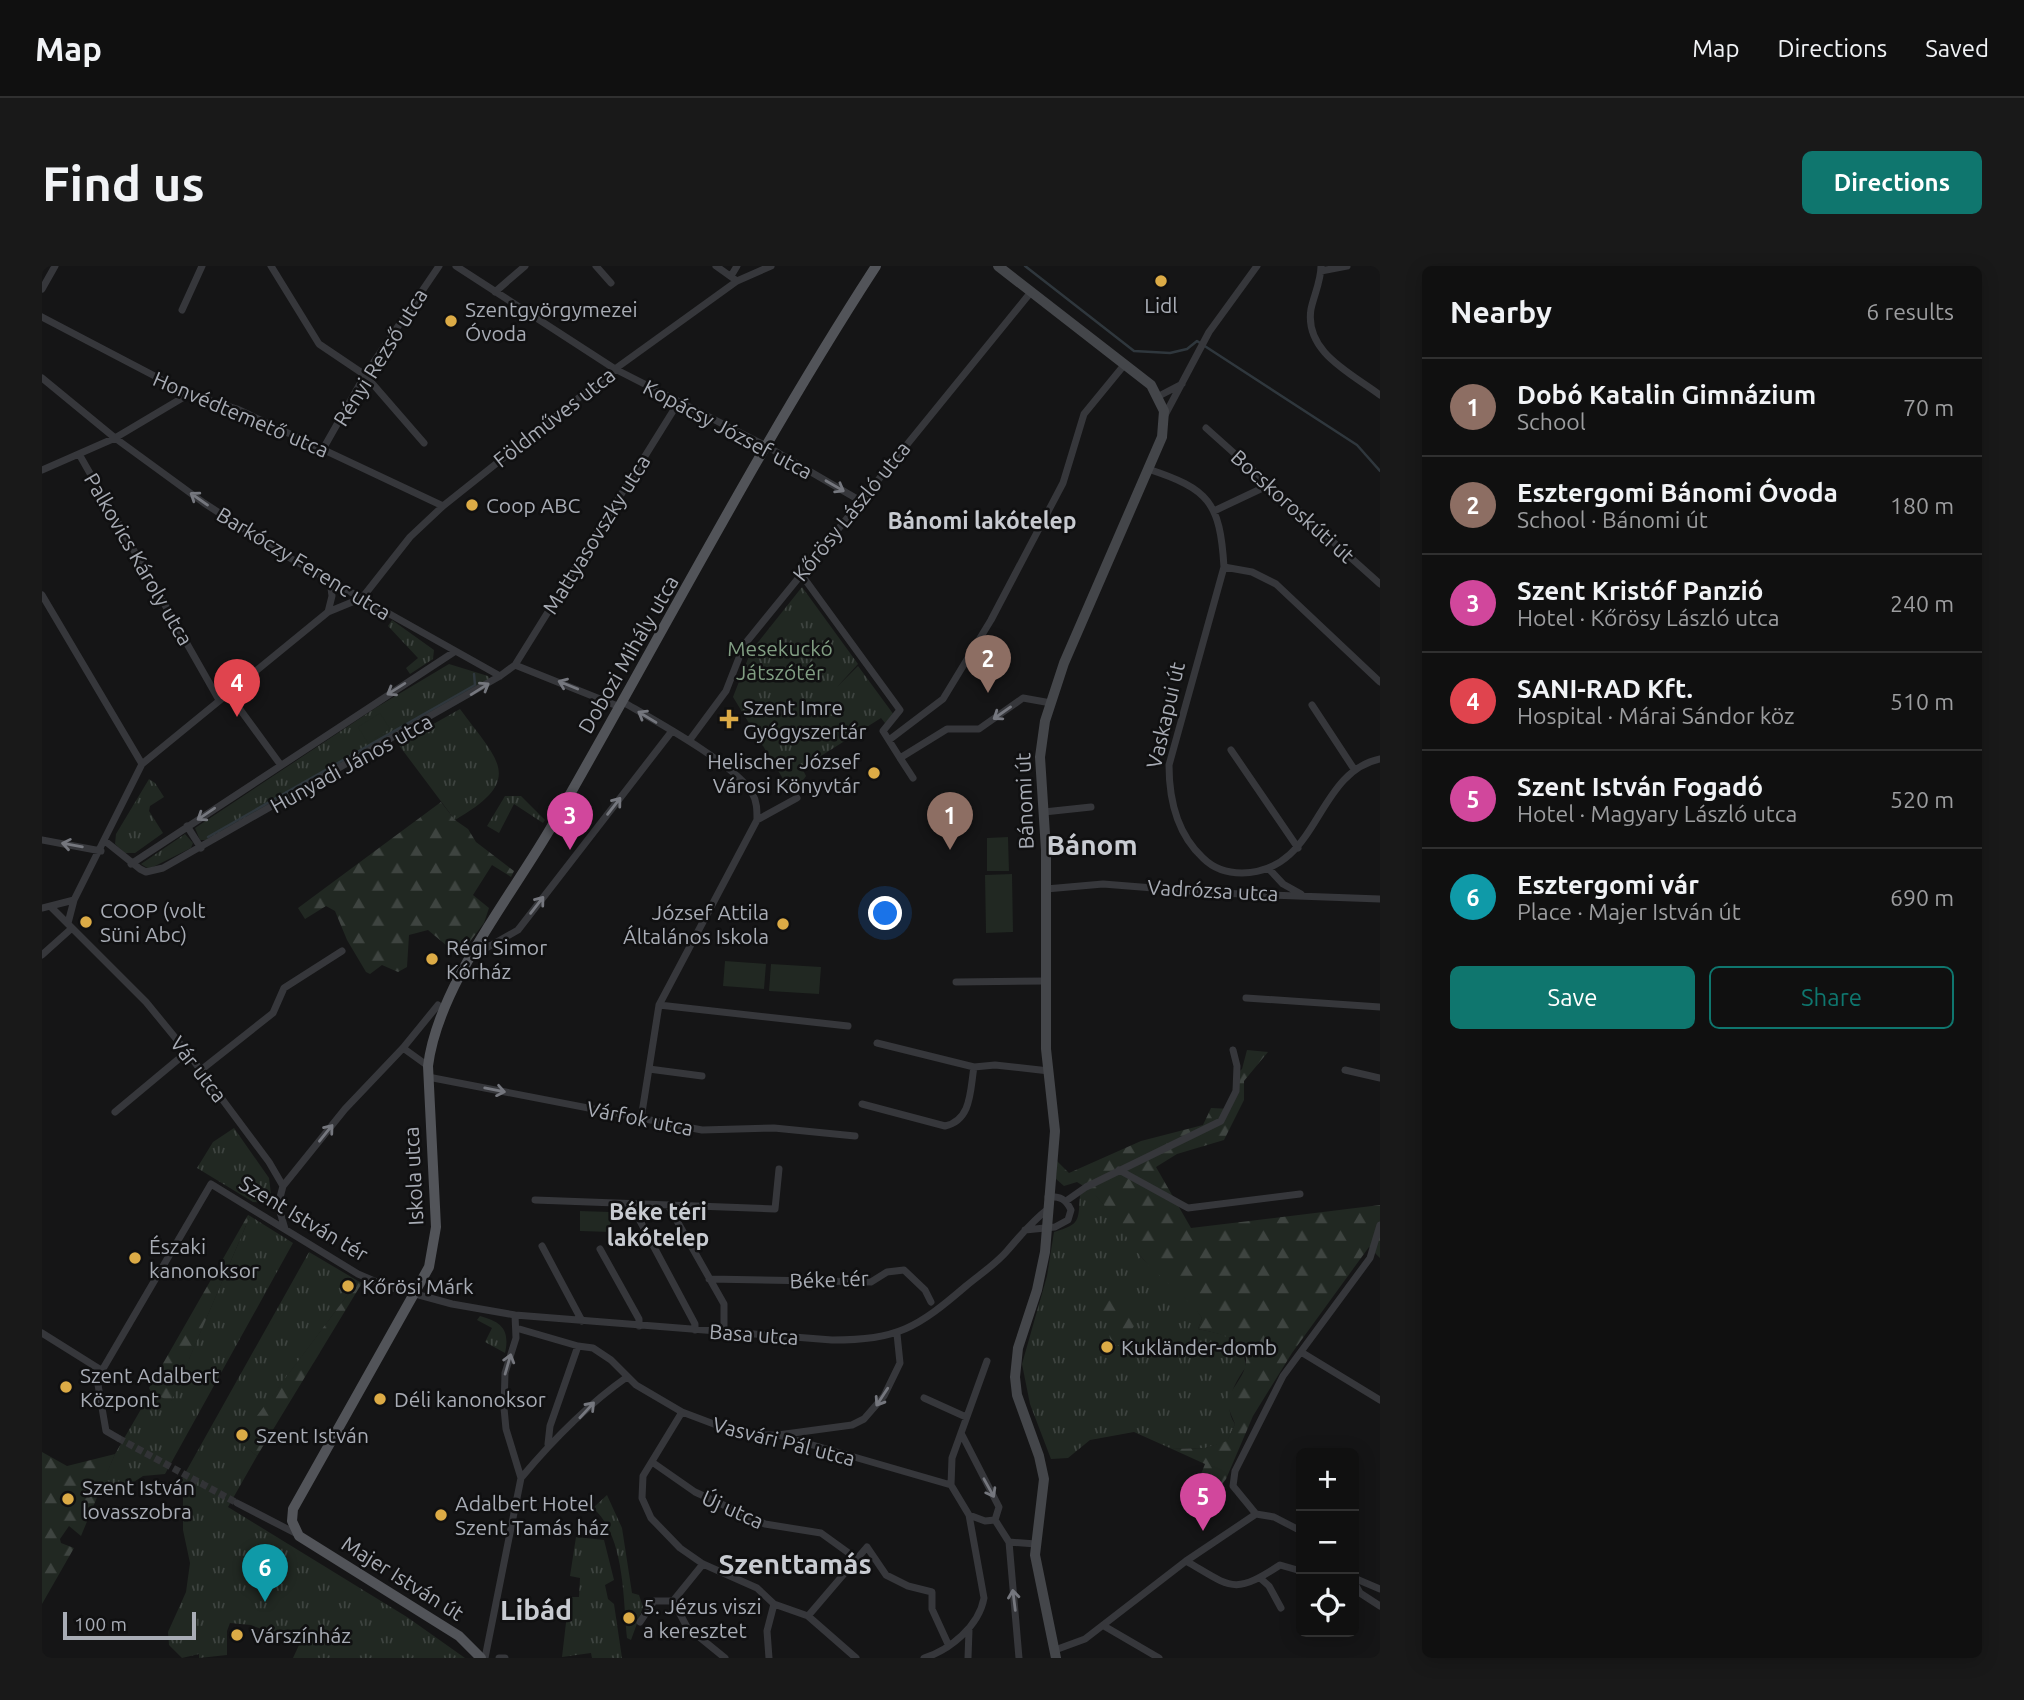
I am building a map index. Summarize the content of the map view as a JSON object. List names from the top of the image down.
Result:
{
  "streets": {
    "main road": [
      "Dobozi Mihály utca",
      "Bánomi út",
      "Iskola utca",
      "Majer István út"
    ],
    "street": [
      "Rényi Rezső utca",
      "Honvédtemető utca",
      "Földműves utca",
      "Kopácsy József utca",
      "Bocskoroskúti út",
      "Kőrösy László utca",
      "Mattyasovszky utca",
      "Palkovics Károly utca",
      "Barkóczy Ferenc utca",
      "Vaskapui út",
      "Hunyadi János utca",
      "Vadrózsa utca",
      "Vár utca",
      "Várfok utca",
      "Szent István tér",
      "Béke tér",
      "Basa utca",
      "Vasvári Pál utca",
      "Új utca"
    ]
  },
  "crossings": [
    ["Rényi Rezső utca", "Honvédtemető utca"],
    ["Honvédtemető utca", "Földműves utca"],
    ["Földműves utca", "Kopácsy József utca"],
    ["Földműves utca", "Barkóczy Ferenc utca"],
    ["Kopácsy József utca", "Kőrösy László utca"],
    ["Kopácsy József utca", "Mattyasovszky utca"],
    ["Kopácsy József utca", "Dobozi Mihály utca"],
    ["Mattyasovszky utca", "Barkóczy Ferenc utca"],
    ["Mattyasovszky utca", "Hunyadi János utca"],
    ["Barkóczy Ferenc utca", "Hunyadi János utca"],
    ["Dobozi Mihály utca", "Várfok utca"],
    ["Dobozi Mihály utca", "Iskola utca"],
    ["Vaskapui út", "Bánomi út"],
    ["Bánomi út", "Vadrózsa utca"],
    ["Bánomi út", "Basa utca"],
    ["Várfok utca", "Iskola utca"],
    ["Iskola utca", "Szent István tér"],
    ["Iskola utca", "Basa utca"],
    ["Szent István tér", "Basa utca"]
  ],
  "one_way": ["Barkóczy Ferenc utca", "Várfok utca"],
  "districts": [
    "Bánomi lakótelep",
    "Bánom",
    "Béke téri lakótelep",
    "Szenttamás",
    "Libád"
  ],
  "parks": ["Mesekuckó Játszótér"],
  "places": {
    "other": [
      "Lidl",
      "Szentgyörgymezei Óvoda",
      "Coop ABC",
      "Helischer József Városi Könyvtár",
      "COOP (volt Süni Abc)",
      "József Attila Általános Iskola",
      "Régi Simor Kórház",
      "Északi kanonoksor",
      "Kőrösi Márk",
      "Kukländer-domb",
      "Szent Adalbert Központ",
      "Déli kanonoksor",
      "Szent István",
      "Szent István lovasszobra",
      "Adalbert Hotel Szent Tamás ház",
      "5. Jézus viszi a keresztet",
      "Várszínház"
    ],
    "health": ["Szent Imre Gyógyszertár"]
  },
  "scale_bar": "100 m",
  "page": {
    "header": "Map",
    "nav": ["Map", "Directions", "Saved"],
    "buttons": [
      "Directions",
      ["Save", "Share"]
    ],
    "title": "Find us",
    "heading": ["Nearby", "6 results"],
    "list": [
      {
        "mark": "1",
        "name": "Dobó Katalin Gimnázium",
        "note": "School",
        "value": "70 m"
      },
      {
        "mark": "2",
        "name": "Esztergomi Bánomi Óvoda",
        "note": "School · Bánomi út",
        "value": "180 m"
      },
      {
        "mark": "3",
        "name": "Szent Kristóf Panzió",
        "note": "Hotel · Kőrösy László utca",
        "value": "240 m"
      },
      {
        "mark": "4",
        "name": "SANI-RAD Kft.",
        "note": "Hospital · Márai Sándor köz",
        "value": "510 m"
      },
      {
        "mark": "5",
        "name": "Szent István Fogadó",
        "note": "Hotel · Magyary László utca",
        "value": "520 m"
      },
      {
        "mark": "6",
        "name": "Esztergomi vár",
        "note": "Place · Majer István út",
        "value": "690 m"
      }
    ],
    "pins": [
      "2",
      "4",
      "1",
      "3",
      "5",
      "6"
    ],
    "map_buttons": ["+", "−"],
    "scale": "100 m"
  }
}
